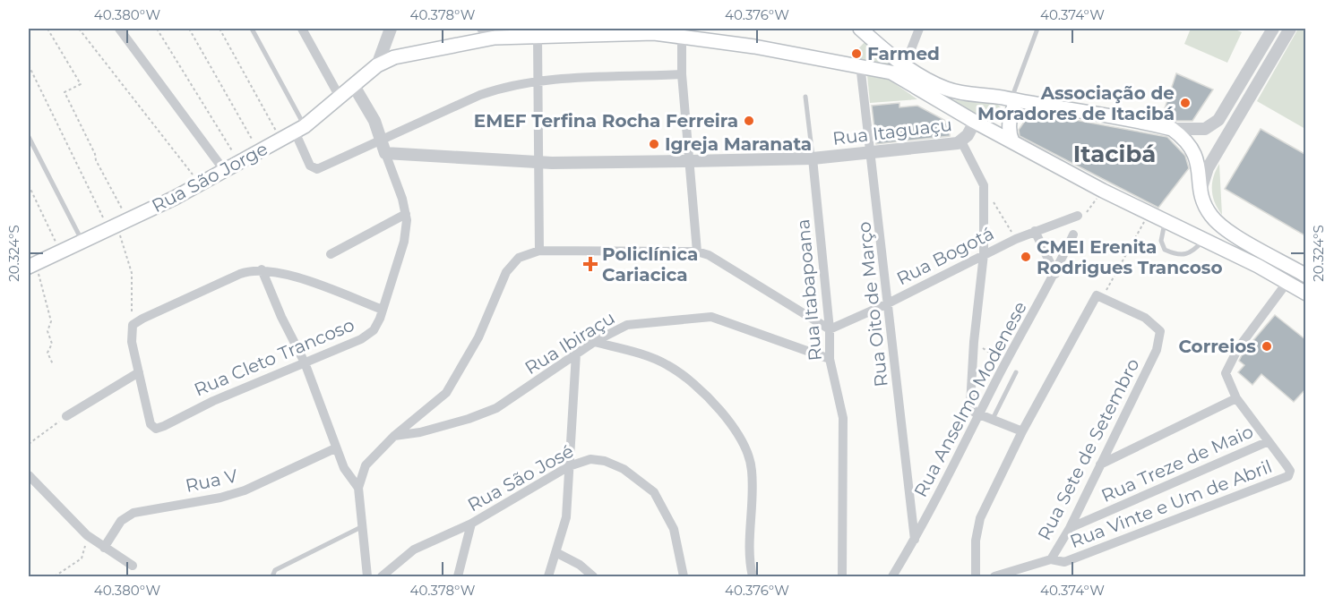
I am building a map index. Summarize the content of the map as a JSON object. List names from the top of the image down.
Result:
{
  "streets": {
    "main road": ["Rua São Jorge"],
    "street": [
      "Rua Itaguaçu",
      "Rua Bogotá",
      "Rua Itabapoana",
      "Rua Oito de Março",
      "Rua Ibiraçu",
      "Rua Cleto Trancoso",
      "Rua Anselmo Modenese",
      "Rua Sete de Setembro",
      "Rua Treze de Maio",
      "Rua São José",
      "Rua V",
      "Rua Vinte e Um de Abril"
    ]
  },
  "crossings": [
    ["Rua Itaguaçu", "Rua Itabapoana"],
    ["Rua Itaguaçu", "Rua Oito de Março"],
    ["Rua Itaguaçu", "Rua Cleto Trancoso"],
    ["Rua São Jorge", "Rua Cleto Trancoso"],
    ["Rua Bogotá", "Rua Itabapoana"],
    ["Rua Bogotá", "Rua Oito de Março"],
    ["Rua Itabapoana", "Rua Ibiraçu"],
    ["Rua Oito de Março", "Rua Anselmo Modenese"],
    ["Rua Sete de Setembro", "Rua Treze de Maio"],
    ["Rua Sete de Setembro", "Rua Vinte e Um de Abril"],
    ["Rua Treze de Maio", "Rua Vinte e Um de Abril"]
  ],
  "districts": ["Itacibá"],
  "places": {
    "other": [
      "Farmed",
      "Associação de Moradores de Itacibá",
      "EMEF Terfina Rocha Ferreira",
      "Igreja Maranata",
      "CMEI Erenita Rodrigues Trancoso",
      "Correios"
    ],
    "health": ["Policlínica Cariacica"]
  },
  "coordinates": [
    "40.380°W",
    "40.378°W",
    "40.376°W",
    "40.374°W",
    "20.324°S"
  ]
}
